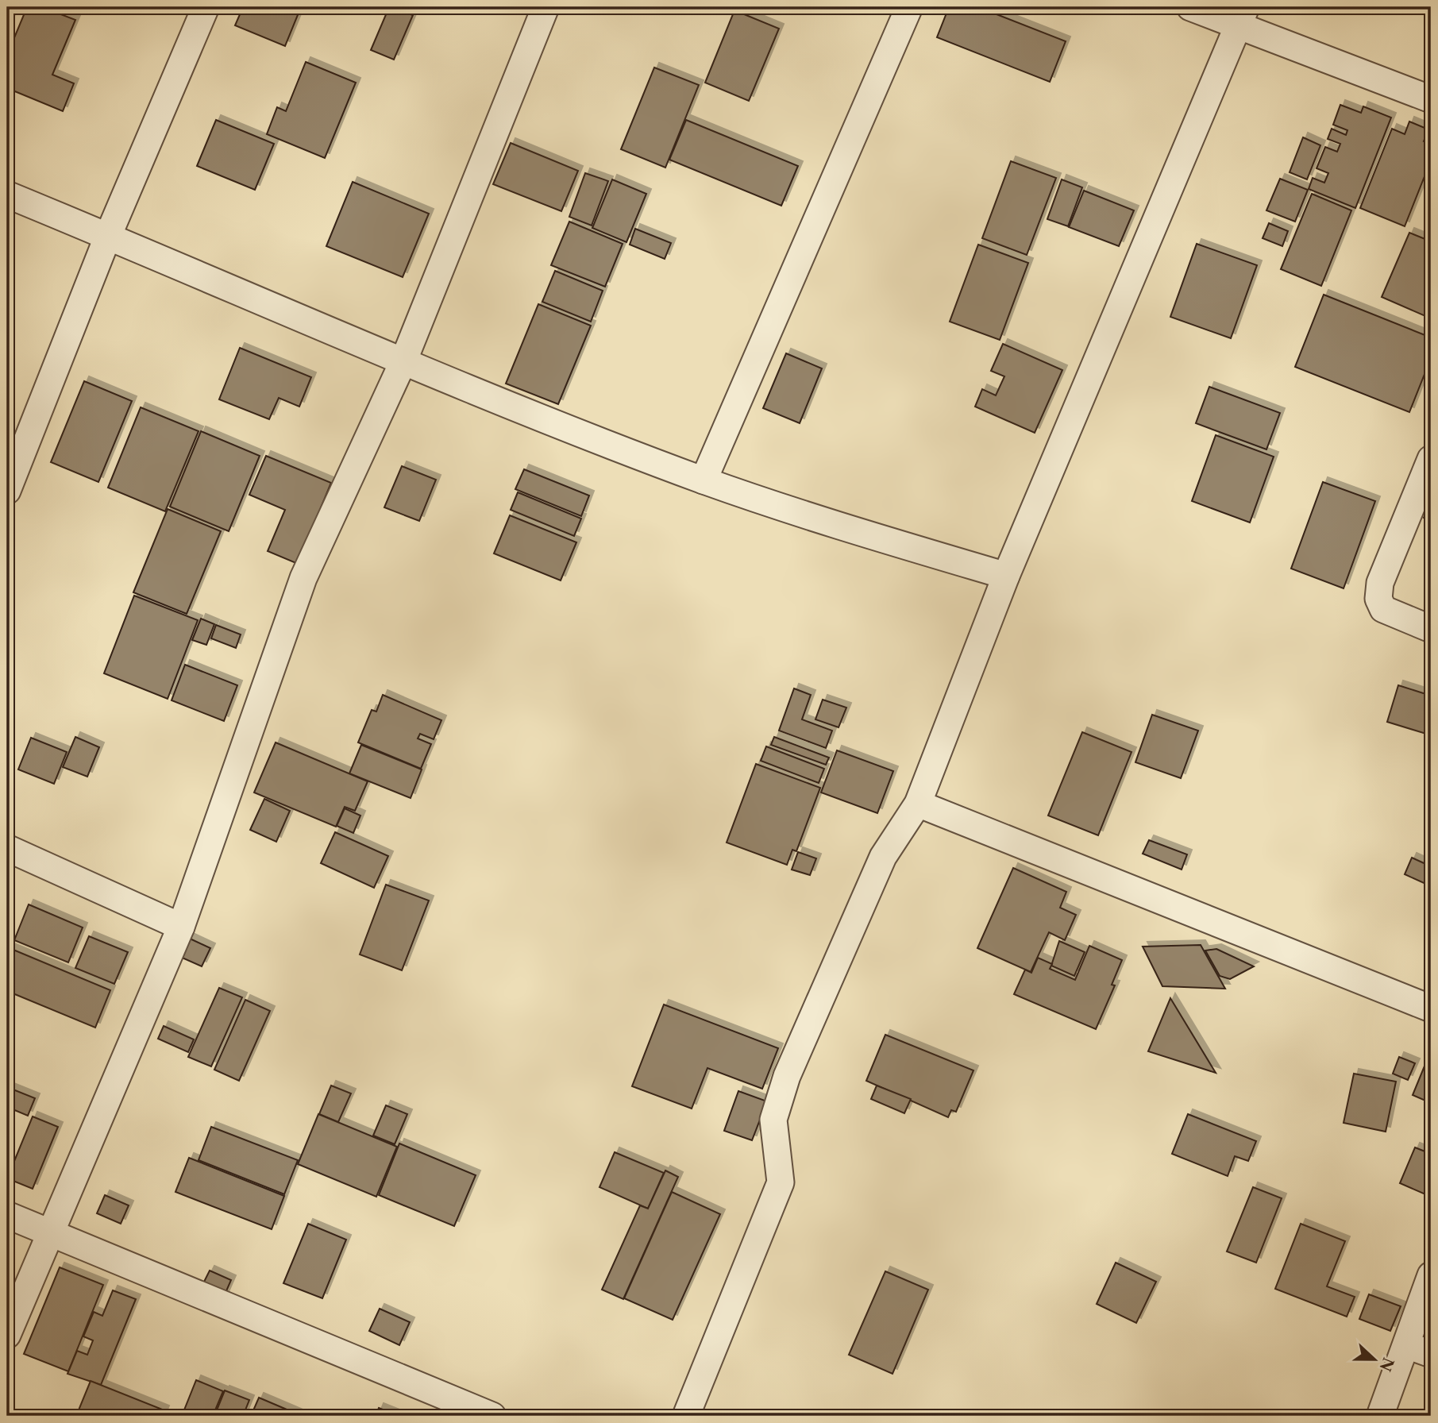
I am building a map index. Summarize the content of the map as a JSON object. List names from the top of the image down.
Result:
{
  "north": "right"
}
